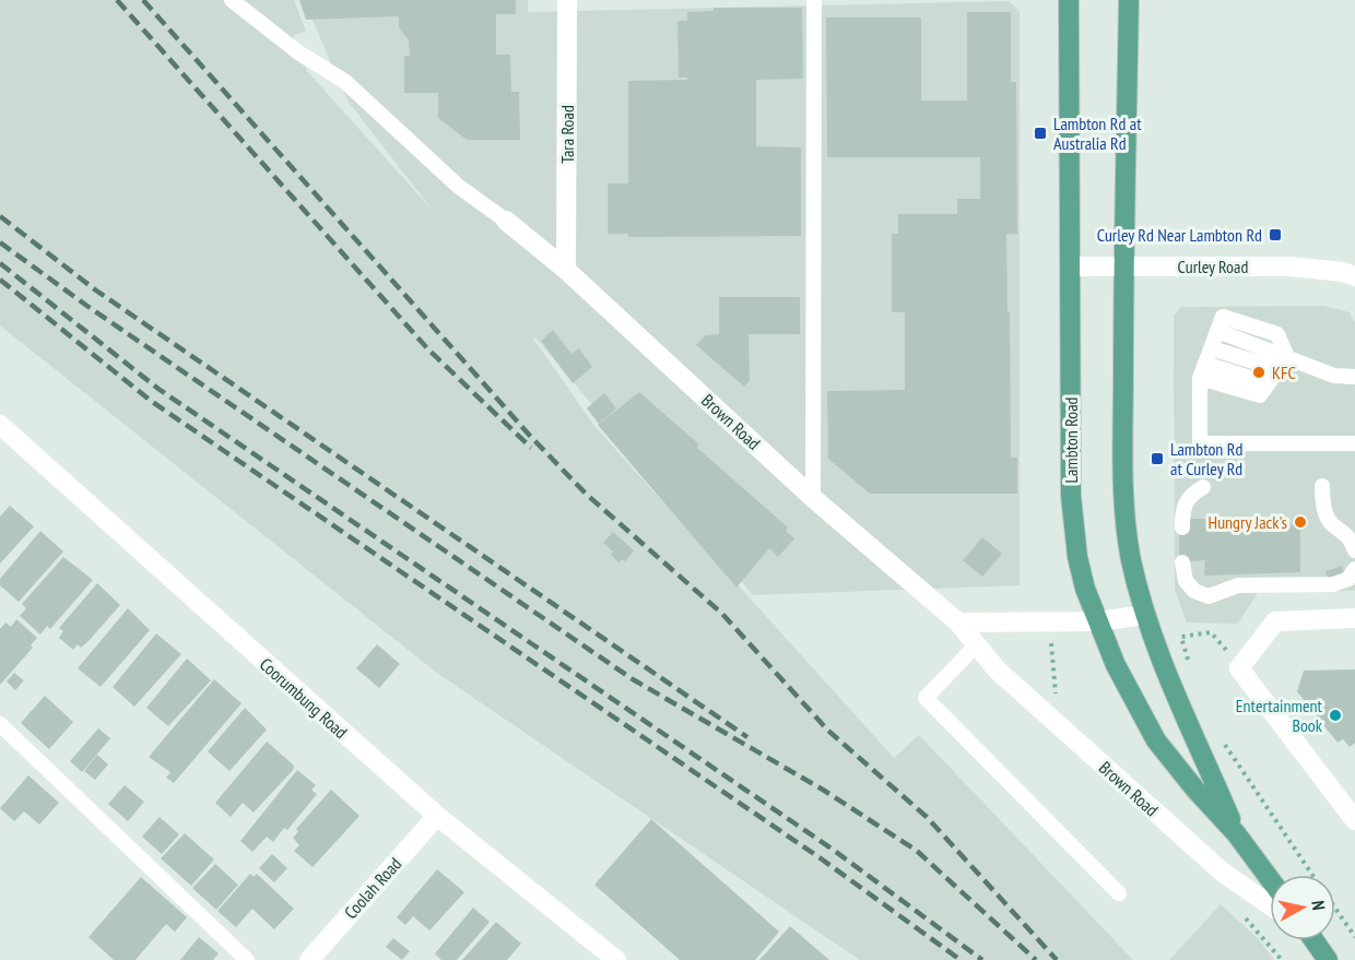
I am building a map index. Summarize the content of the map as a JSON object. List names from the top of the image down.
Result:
{
  "streets": {
    "main road": ["Lambton Road"],
    "street": [
      "Tara Road",
      "Curley Road",
      "Brown Road",
      "Coorumbung Road",
      "Coolah Road"
    ]
  },
  "crossings": [
    ["Tara Road", "Brown Road"],
    ["Curley Road", "Lambton Road"],
    ["Coorumbung Road", "Coolah Road"]
  ],
  "places": {
    "transit": ["Lambton Rd at Australia Rd", "Curley Rd Near Lambton Rd", "Lambton Rd at Curley Rd"],
    "other": ["KFC", "Hungry Jack's", "Entertainment Book"]
  },
  "north": "right"
}
